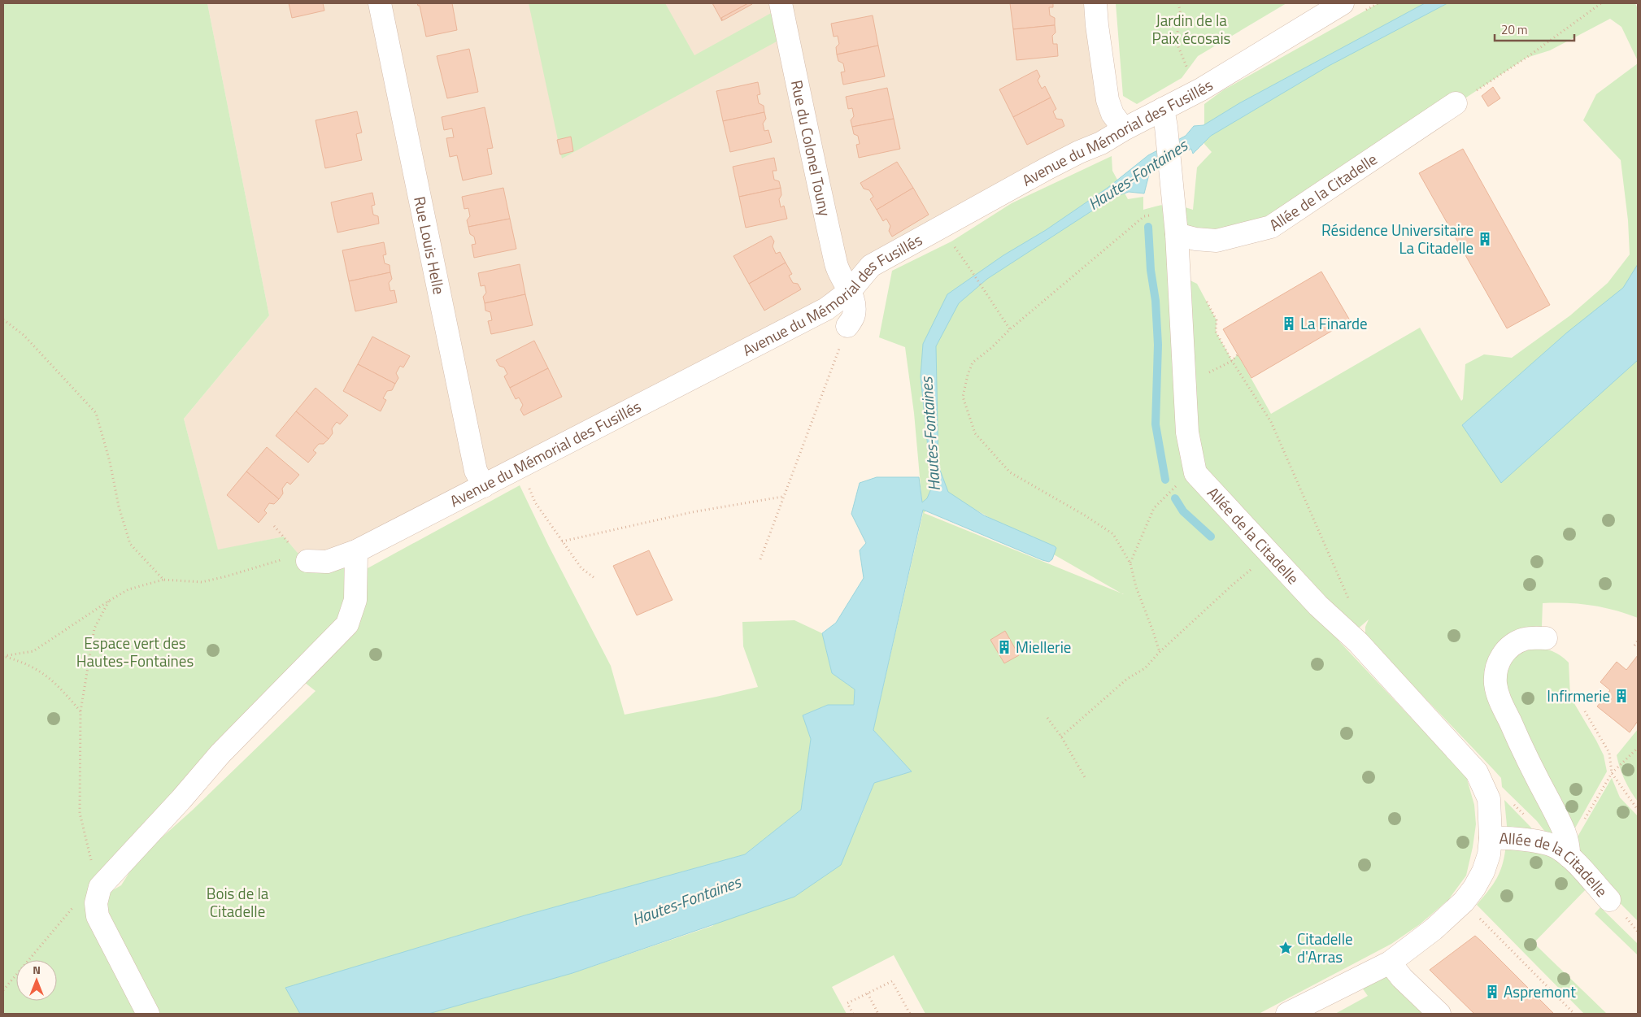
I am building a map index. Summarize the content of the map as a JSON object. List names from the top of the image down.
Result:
{
  "streets": {
    "street": [
      "Avenue du Mémorial des Fusillés",
      "Rue du Colonel Touny",
      "Allée de la Citadelle",
      "Rue Louis Helle"
    ]
  },
  "crossings": [
    ["Avenue du Mémorial des Fusillés", "Rue du Colonel Touny"],
    ["Avenue du Mémorial des Fusillés", "Rue Louis Helle"]
  ],
  "water": ["Hautes-Fontaines"],
  "parks": ["Jardin de la Paix écosais", "Espace vert des Hautes-Fontaines", "Bois de la Citadelle"],
  "places": {
    "building": [
      "Résidence Universitaire La Citadelle",
      "La Finarde",
      "Miellerie",
      "Infirmerie",
      "Aspremont"
    ],
    "place": ["Citadelle d'Arras"]
  },
  "scale_bar": "20 m",
  "north": "top"
}
